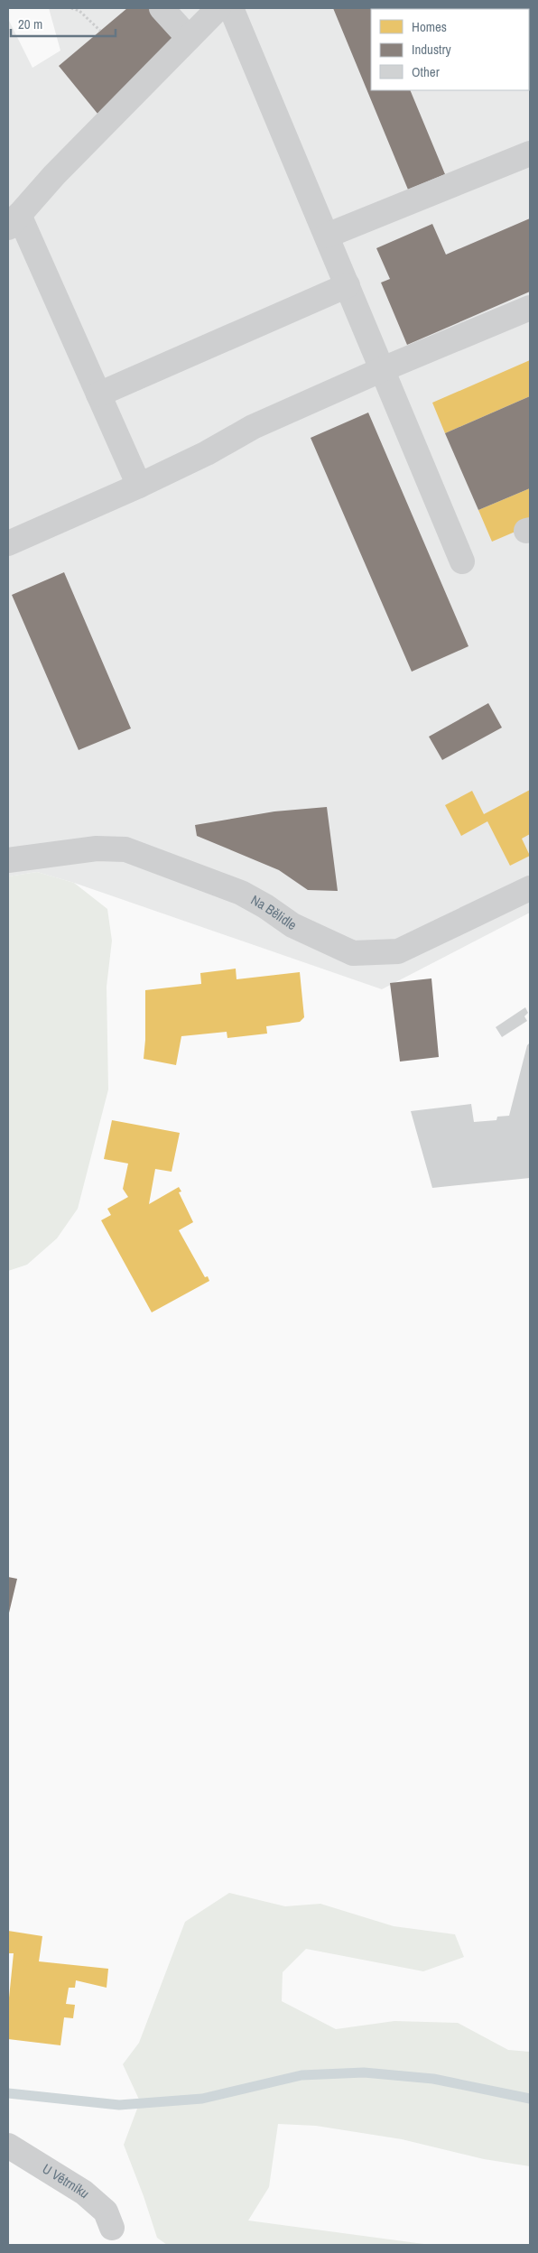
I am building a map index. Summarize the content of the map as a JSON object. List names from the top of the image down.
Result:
{
  "streets": {
    "street": ["Na Bělidle", "U Větrníku"]
  },
  "legend": ["Homes", "Industry", "Other"],
  "scale_bar": "20 m"
}
